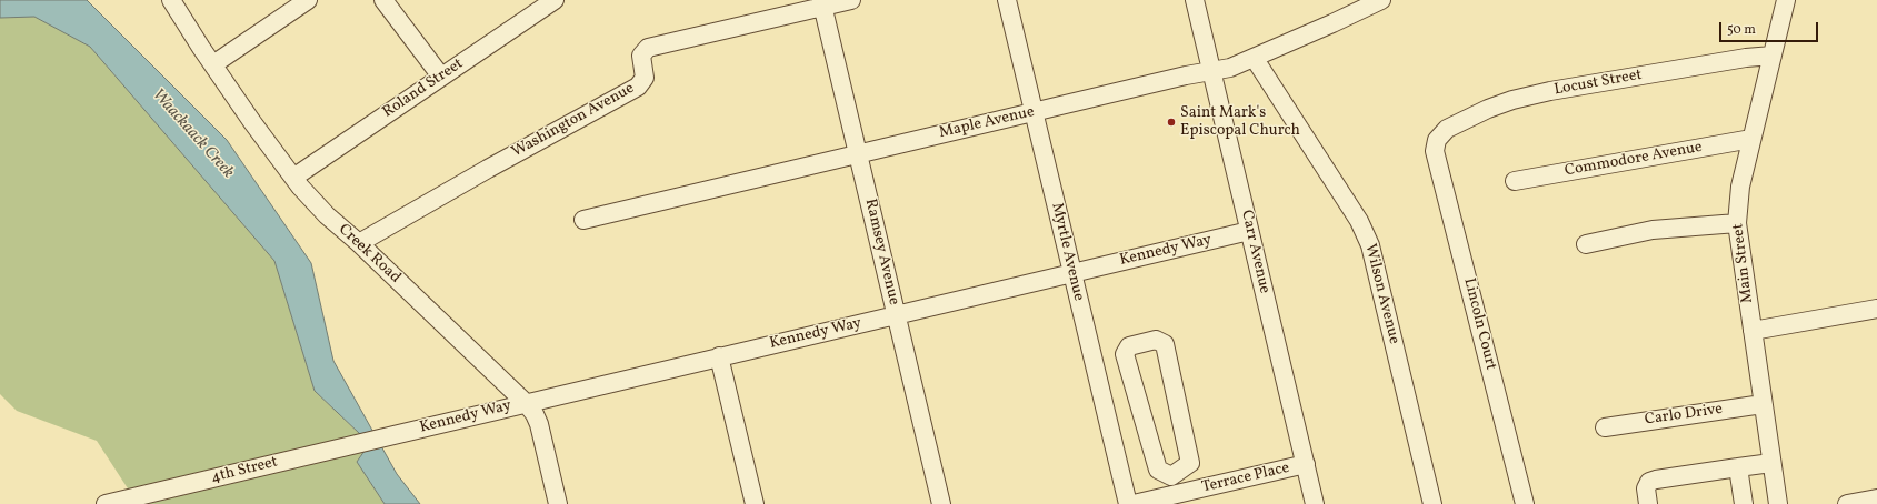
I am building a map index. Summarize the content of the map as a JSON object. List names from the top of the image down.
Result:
{
  "streets": {
    "street": [
      "Locust Street",
      "Roland Street",
      "Washington Avenue",
      "Maple Avenue",
      "Commodore Avenue",
      "Kennedy Way",
      "Ramsey Avenue",
      "Myrtle Avenue",
      "Carr Avenue",
      "Creek Road",
      "Main Street",
      "Wilson Avenue",
      "Lincoln Court",
      "Carlo Drive",
      "4th Street",
      "Terrace Place"
    ]
  },
  "crossings": [
    ["Locust Street", "Main Street"],
    ["Locust Street", "Lincoln Court"],
    ["Roland Street", "Creek Road"],
    ["Washington Avenue", "Ramsey Avenue"],
    ["Washington Avenue", "Creek Road"],
    ["Maple Avenue", "Ramsey Avenue"],
    ["Maple Avenue", "Myrtle Avenue"],
    ["Maple Avenue", "Carr Avenue"],
    ["Maple Avenue", "Wilson Avenue"],
    ["Commodore Avenue", "Main Street"],
    ["Kennedy Way", "Ramsey Avenue"],
    ["Kennedy Way", "Myrtle Avenue"],
    ["Kennedy Way", "Carr Avenue"],
    ["Kennedy Way", "Creek Road"],
    ["Kennedy Way", "4th Street"],
    ["Carr Avenue", "Terrace Place"],
    ["Main Street", "Carlo Drive"]
  ],
  "water": ["Waackaack Creek"],
  "places": ["Saint Mark's Episcopal Church"],
  "scale_bar": "50 m"
}
